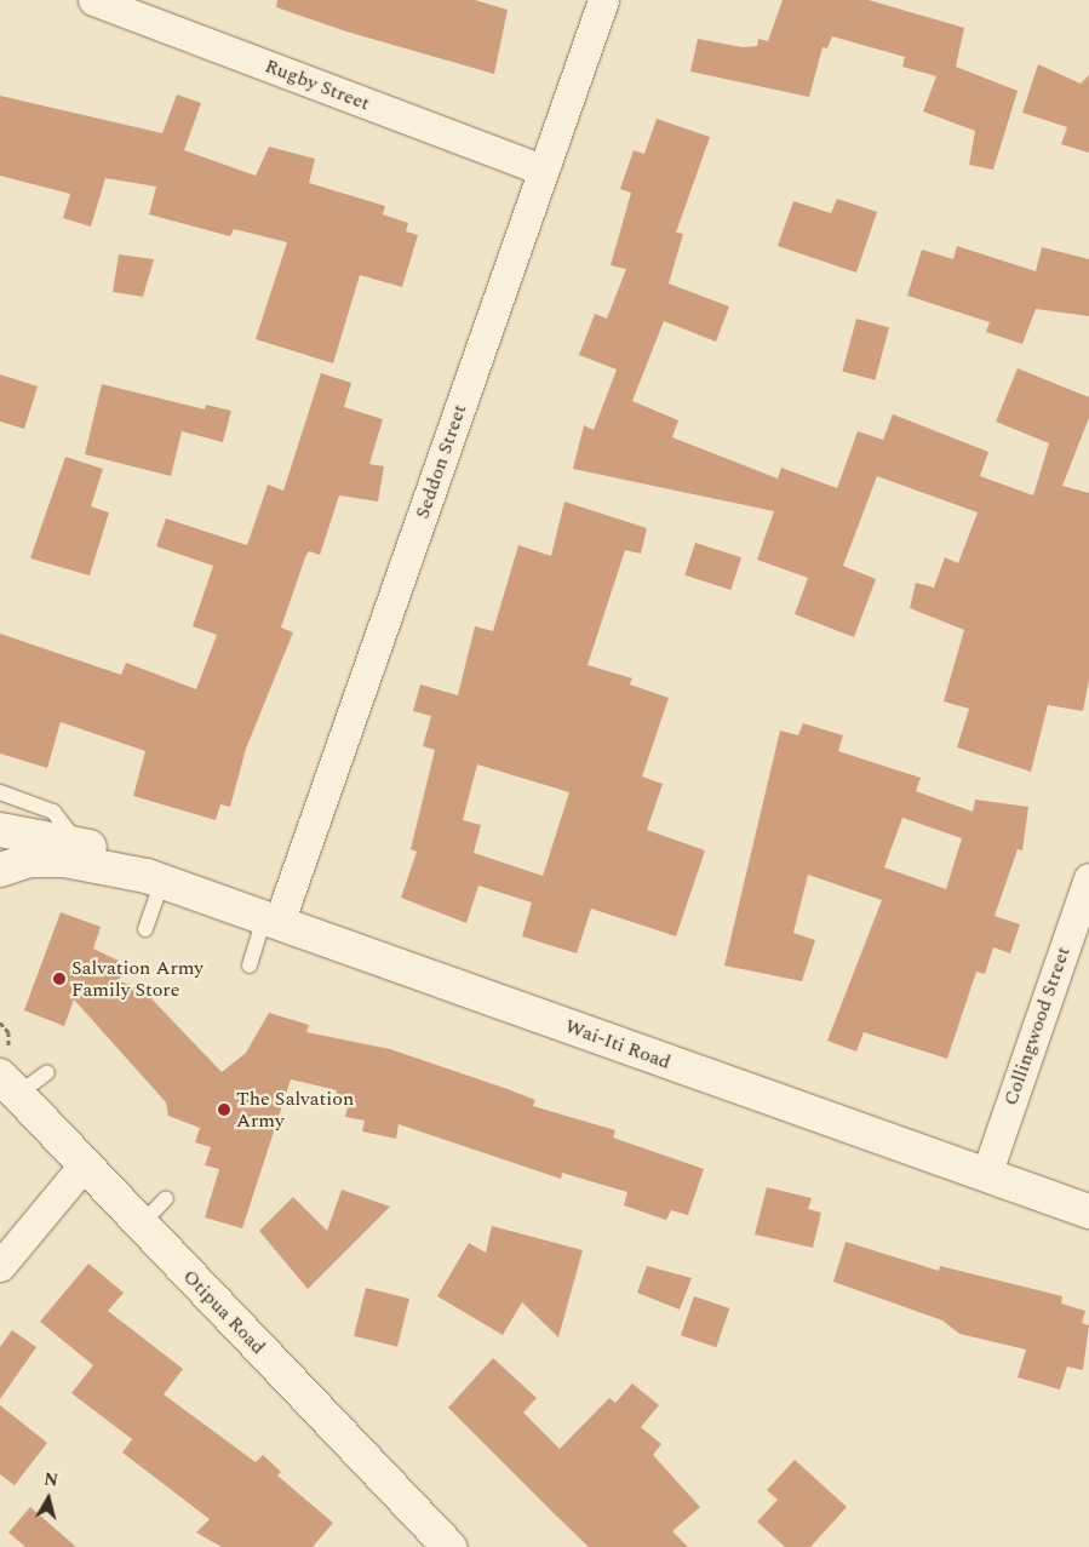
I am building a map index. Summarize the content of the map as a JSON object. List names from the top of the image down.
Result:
{
  "streets": {
    "main road": ["Wai-Iti Road", "Otipua Road"],
    "street": ["Rugby Street", "Seddon Street", "Collingwood Street"]
  },
  "crossings": [
    ["Rugby Street", "Seddon Street"],
    ["Seddon Street", "Wai-Iti Road"],
    ["Collingwood Street", "Wai-Iti Road"]
  ],
  "places": ["Salvation Army Family Store", "The Salvation Army"],
  "north": "top"
}
